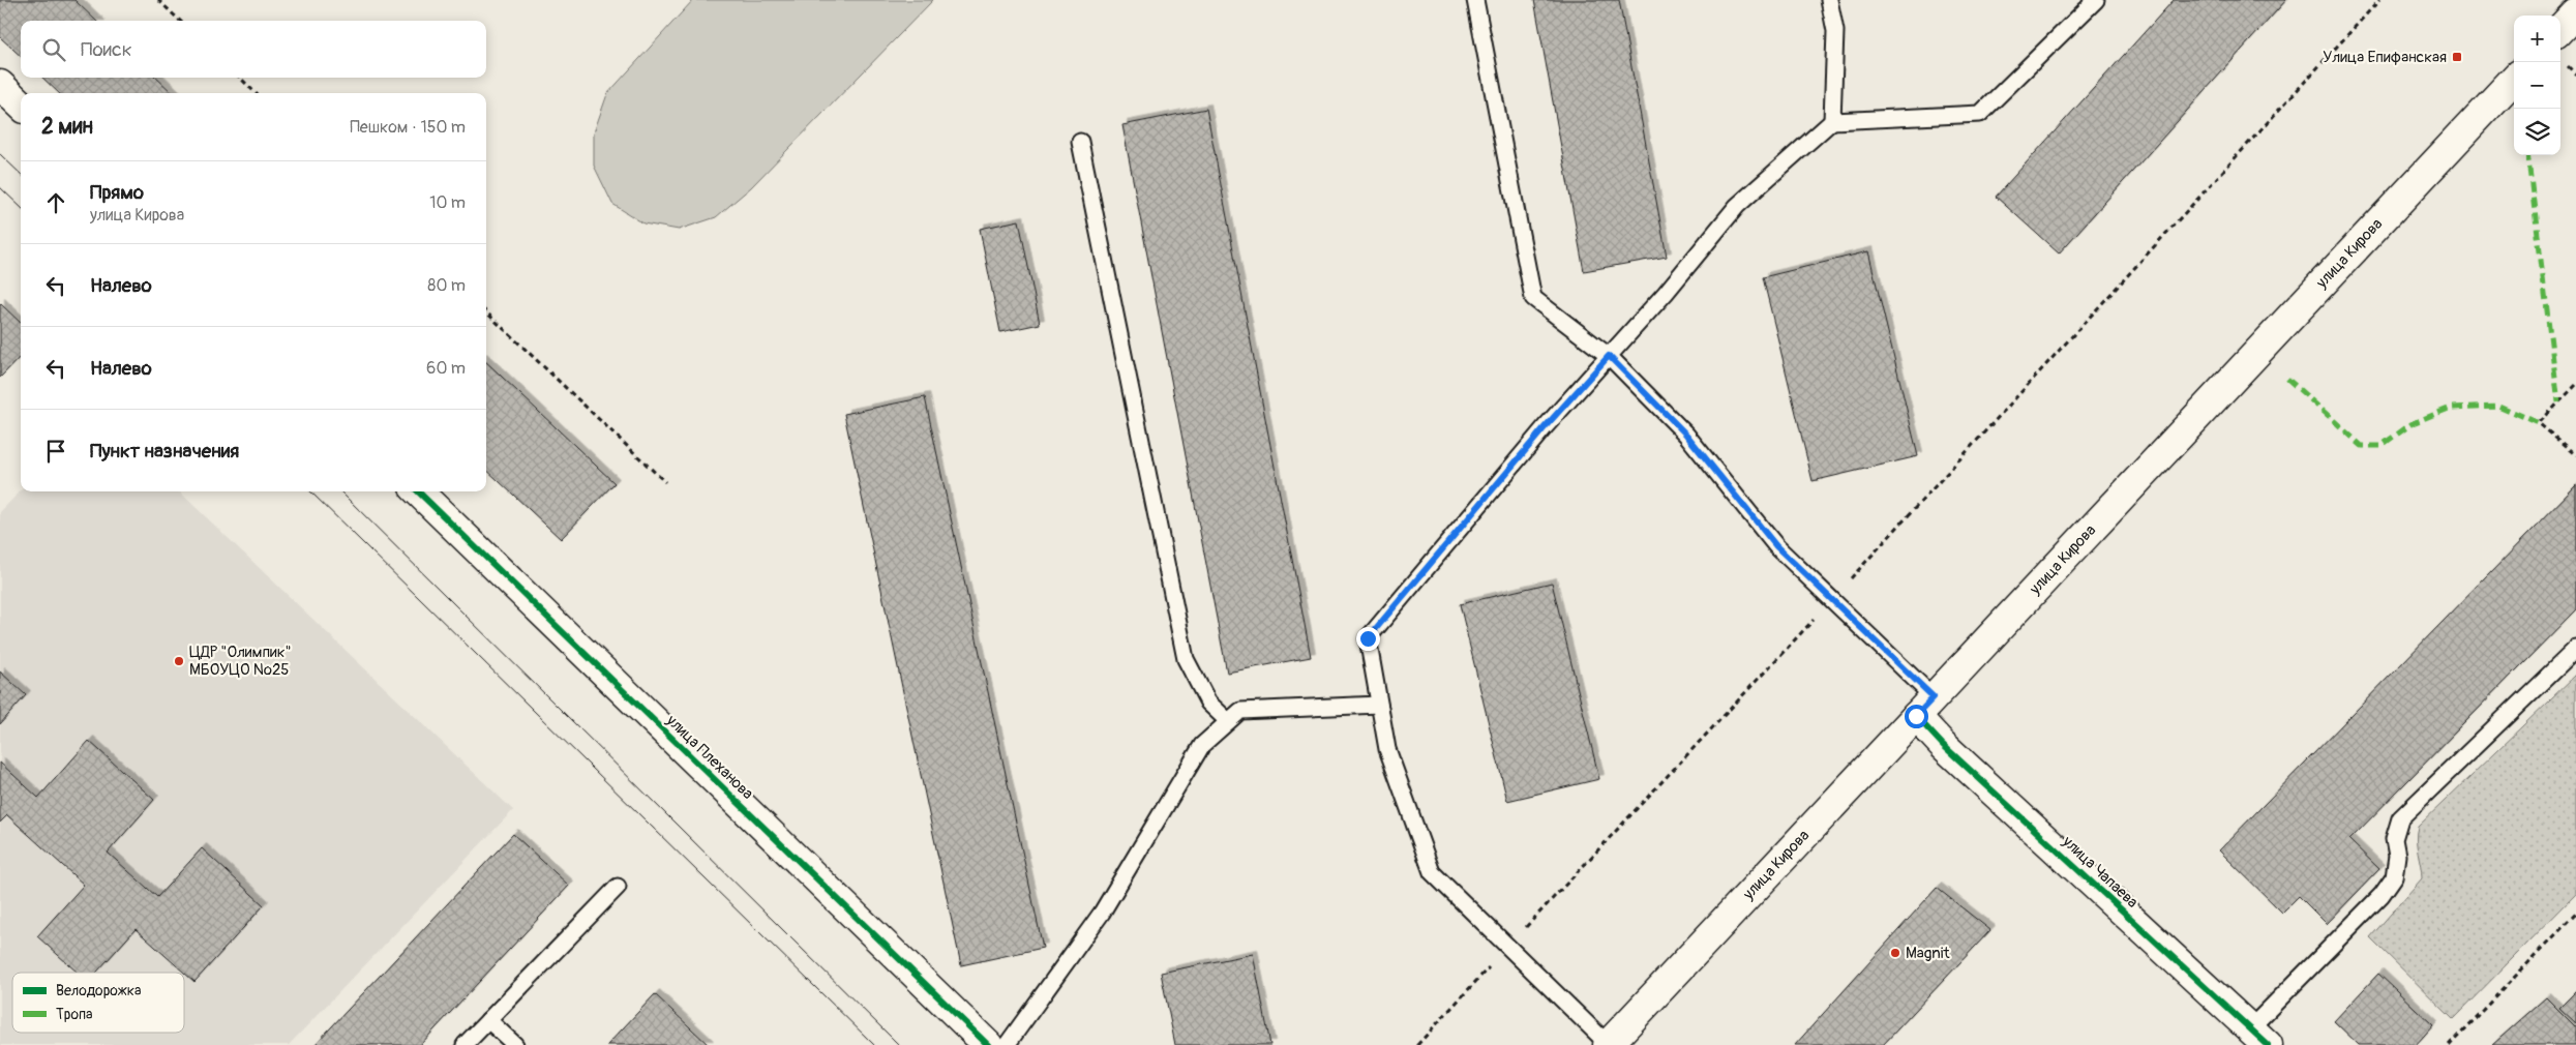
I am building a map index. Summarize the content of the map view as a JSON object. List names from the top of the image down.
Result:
{
  "streets": {
    "main road": ["улица Кирова", "улица Плеханова", "улица Чапаева"]
  },
  "crossings": [
    ["улица Кирова", "улица Чапаева"]
  ],
  "places": {
    "transit": ["Улица Епифанская"],
    "other": ["ЦДР \"Олимпик\" МБОУЦО №25", "Magnit"]
  },
  "legend": ["Велодорожка", "Тропа"],
  "page": {
    "map_buttons": ["+", "−"],
    "search": "Поиск",
    "heading": ["2 мин", "Пешком · 150 m"],
    "list": [
      ["Прямо", "улица Кирова", "10 m"],
      ["Налево", "80 m"],
      ["Налево", "60 m"],
      "Пункт назначения"
    ]
  }
}
